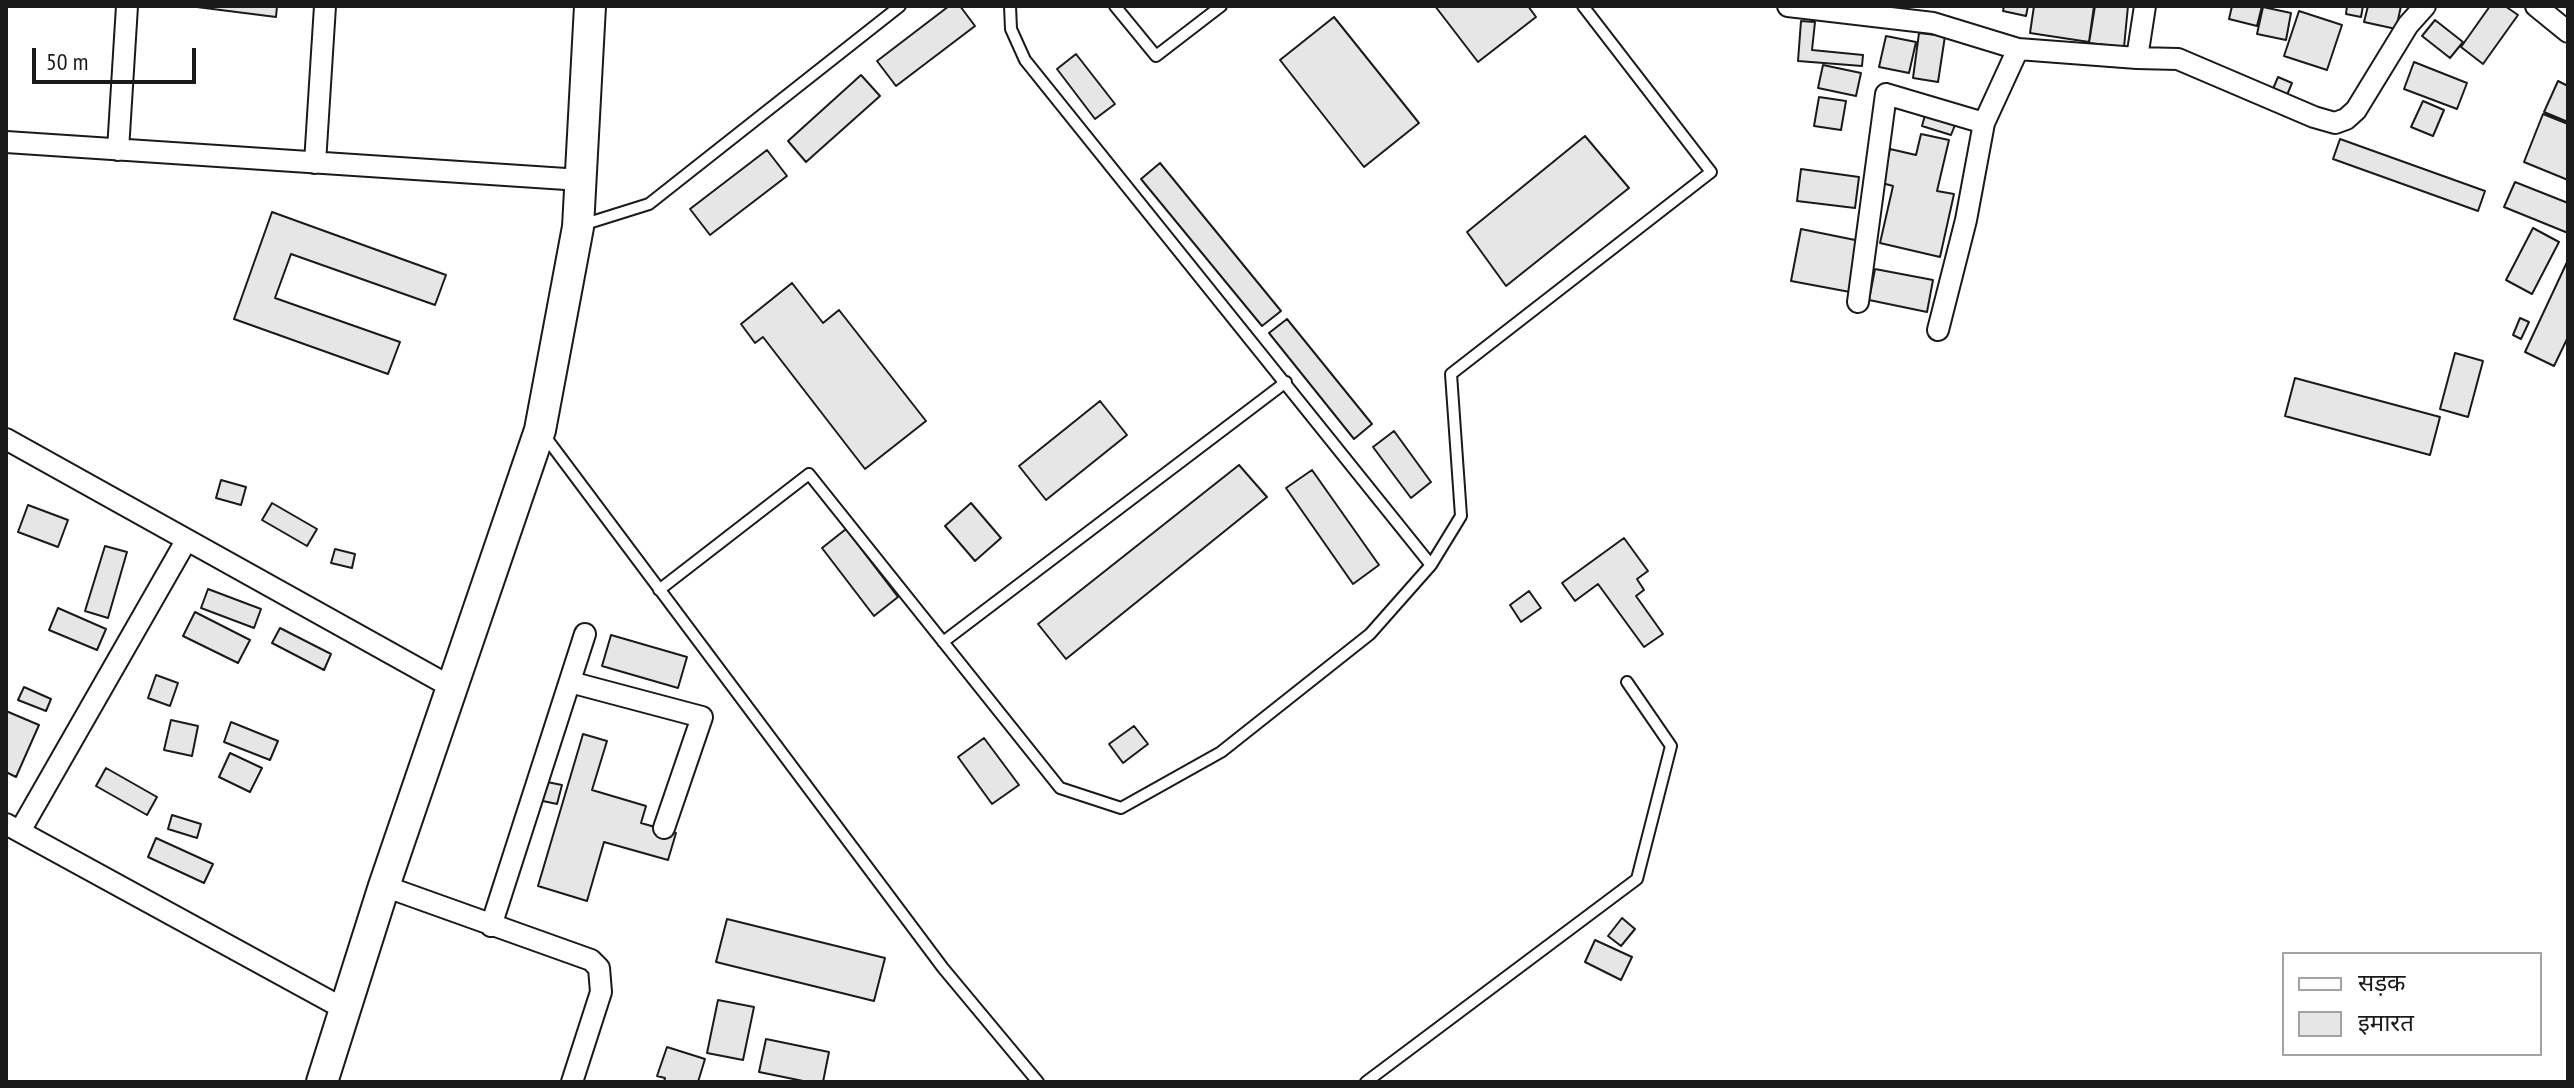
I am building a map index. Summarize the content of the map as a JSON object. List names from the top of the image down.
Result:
{
  "legend": ["सड़क", "इमारत"],
  "scale_bar": "50 m"
}
